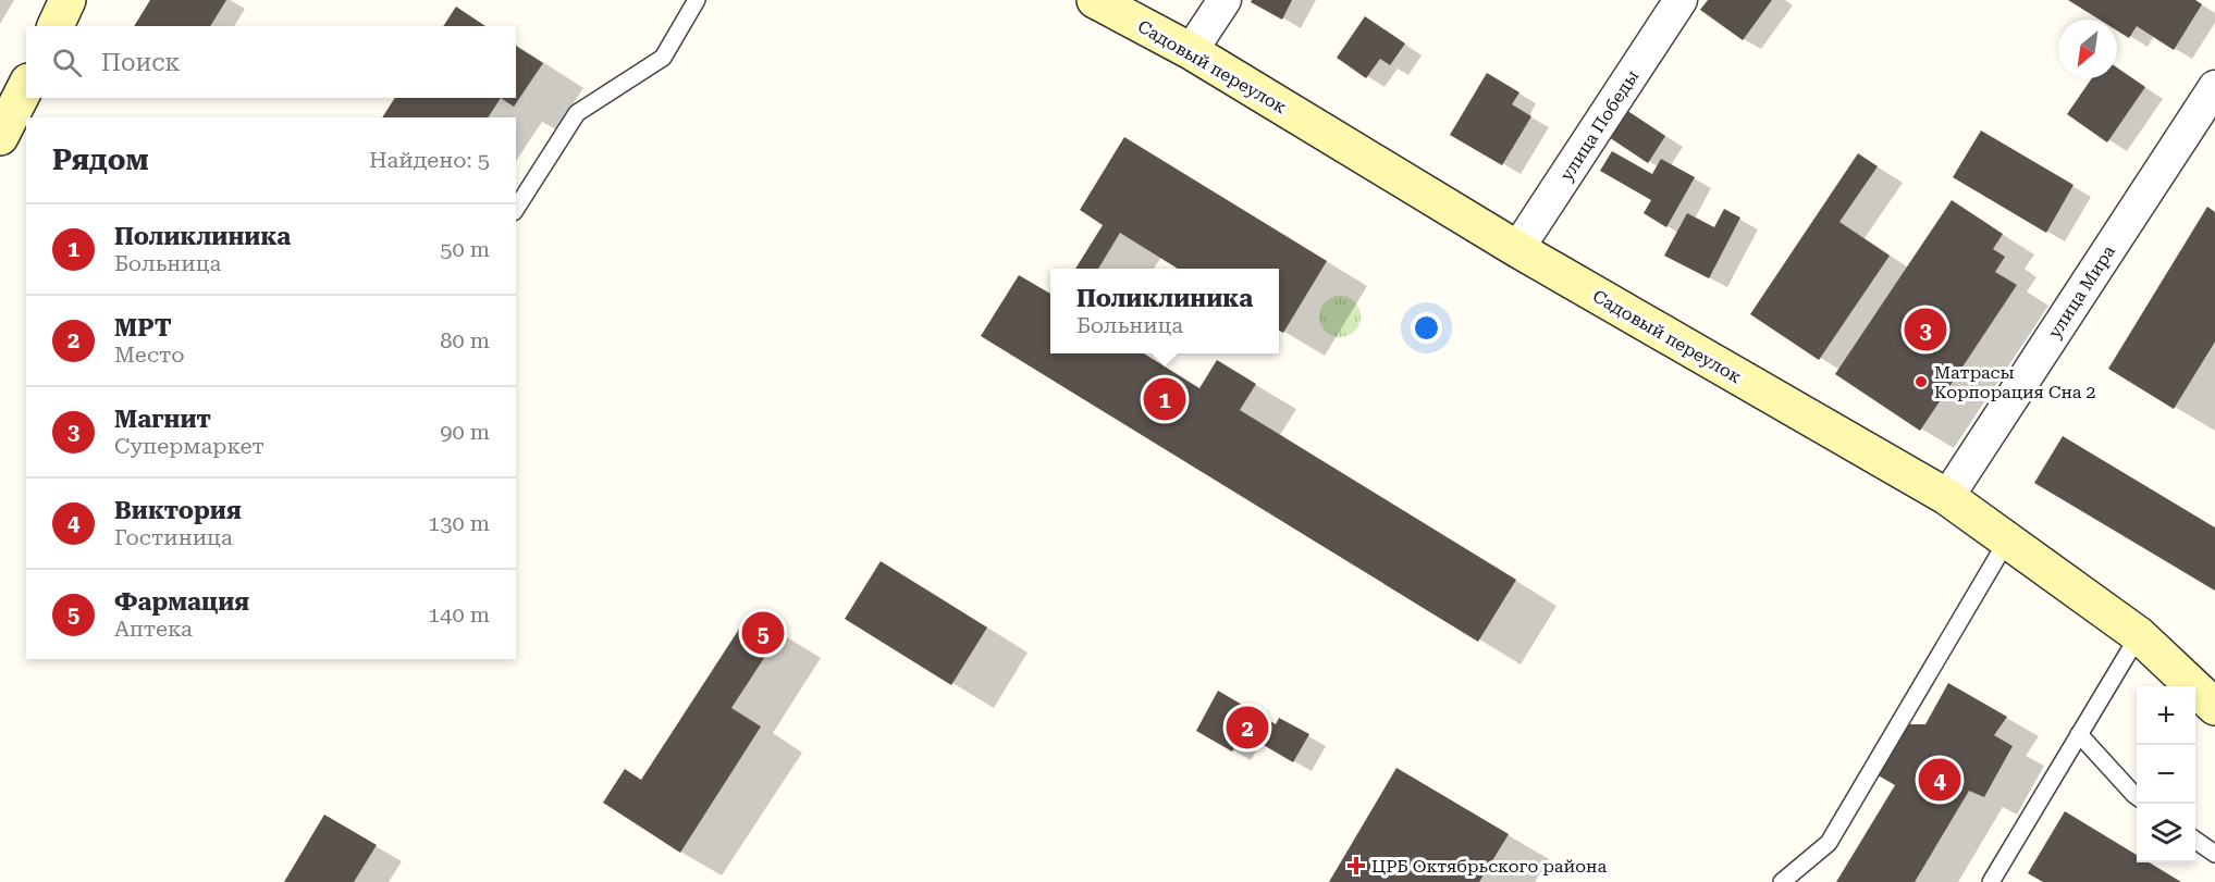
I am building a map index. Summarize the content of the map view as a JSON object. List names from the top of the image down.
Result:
{
  "streets": {
    "street": ["Садовый переулок", "улица Победы", "улица Мира"]
  },
  "crossings": [
    ["Садовый переулок", "улица Победы"],
    ["Садовый переулок", "улица Мира"]
  ],
  "places": {
    "other": ["Матрасы Корпорация Сна 2"],
    "health": ["ЦРБ Октябрьского района"]
  },
  "north": "bottom left",
  "page": {
    "search": "Поиск",
    "heading": ["Рядом", "Найдено: 5"],
    "list": [
      {
        "mark": "1",
        "name": "Поликлиника",
        "note": "Больница",
        "value": "50 m"
      },
      {
        "mark": "2",
        "name": "МРТ",
        "note": "Место",
        "value": "80 m"
      },
      {
        "mark": "3",
        "name": "Магнит",
        "note": "Супермаркет",
        "value": "90 m"
      },
      {
        "mark": "4",
        "name": "Виктория",
        "note": "Гостиница",
        "value": "130 m"
      },
      {
        "mark": "5",
        "name": "Фармация",
        "note": "Аптека",
        "value": "140 m"
      }
    ],
    "popup": ["Поликлиника", "Больница"],
    "pins": [
      "3",
      "1",
      "5",
      "2",
      "4"
    ],
    "map_buttons": ["+", "−"]
  }
}
